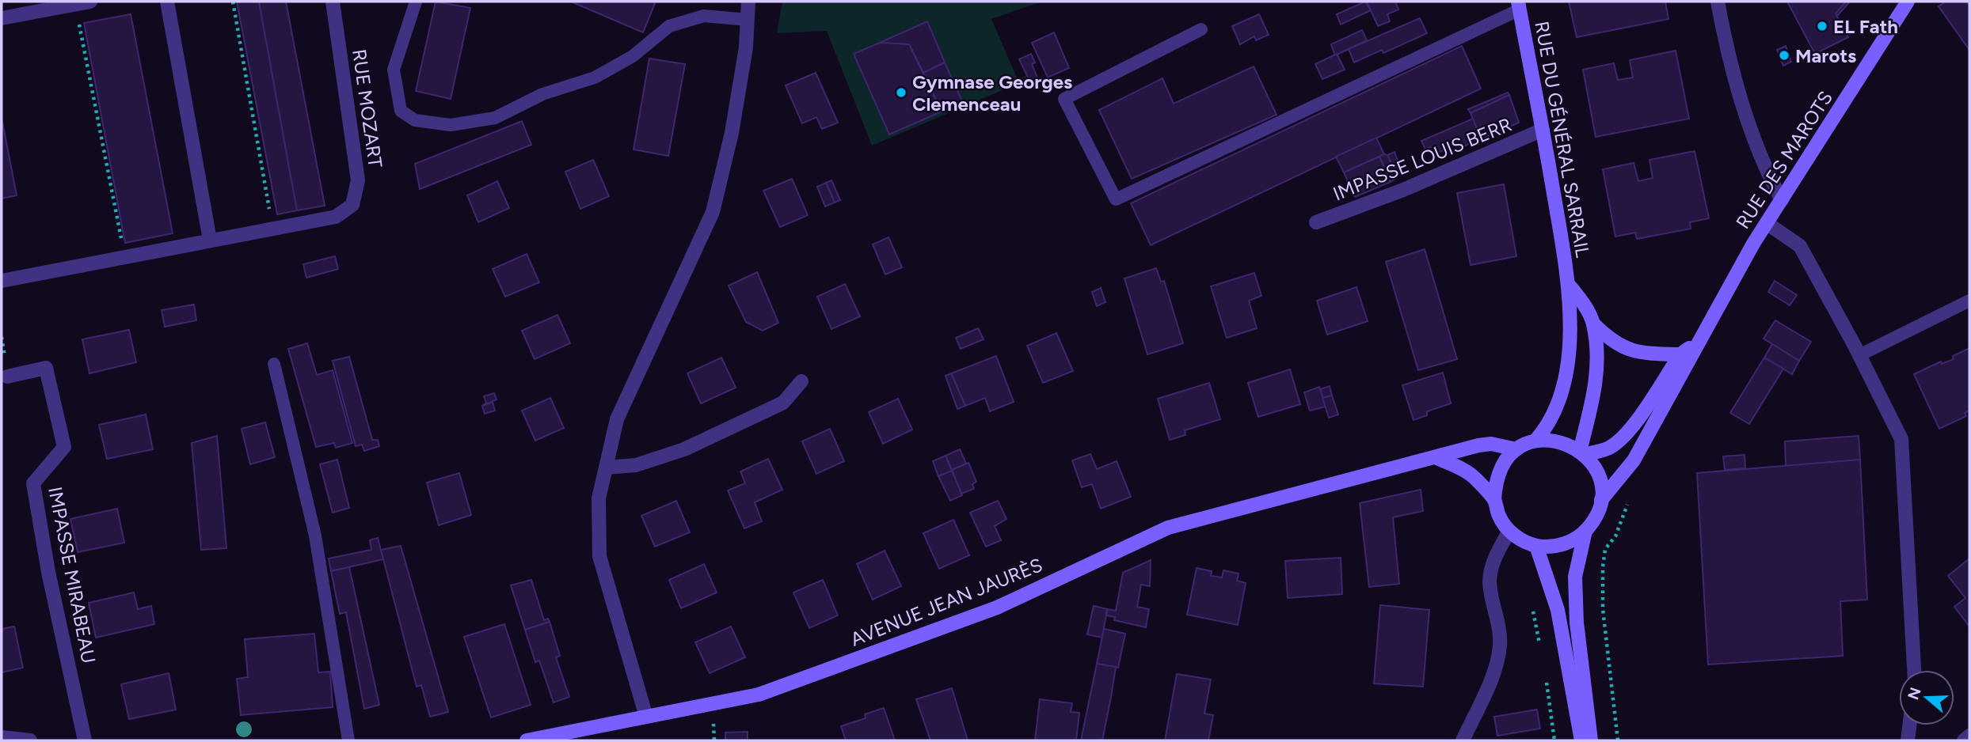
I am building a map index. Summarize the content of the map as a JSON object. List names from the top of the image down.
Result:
{
  "streets": {
    "street": [
      "RUE MOZART",
      "RUE DU GÉNÉRAL SARRAIL",
      "IMPASSE LOUIS BERR",
      "RUE DES MAROTS",
      "IMPASSE MIRABEAU",
      "AVENUE JEAN JAURÈS"
    ]
  },
  "crossings": [
    ["RUE DU GÉNÉRAL SARRAIL", "IMPASSE LOUIS BERR"],
    ["RUE DU GÉNÉRAL SARRAIL", "RUE DES MAROTS"],
    ["RUE DU GÉNÉRAL SARRAIL", "AVENUE JEAN JAURÈS"],
    ["RUE DES MAROTS", "AVENUE JEAN JAURÈS"]
  ],
  "places": ["EL Fath", "Marots", "Gymnase Georges Clemenceau"],
  "north": "left"
}
